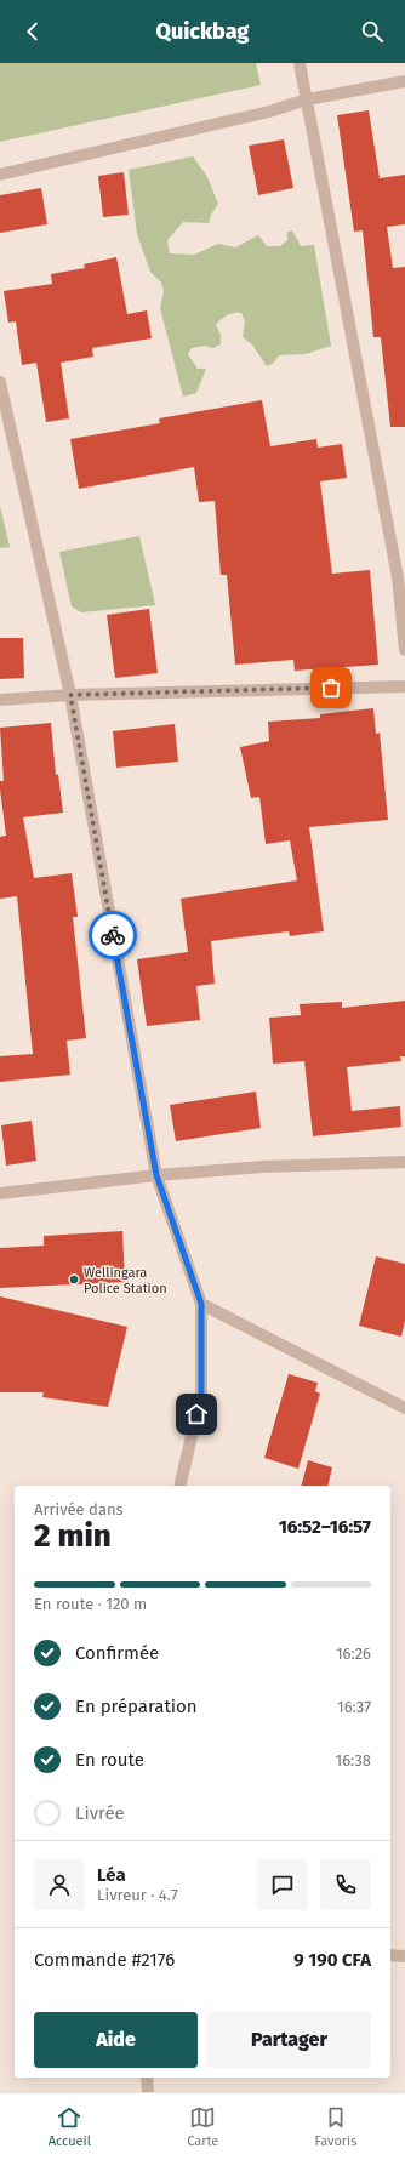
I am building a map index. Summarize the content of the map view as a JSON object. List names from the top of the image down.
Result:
{
  "places": ["Wellingara Police Station"],
  "page": {
    "header": "Quickbag",
    "heading": ["2 min", "Arrivée dans", "16:52–16:57"],
    "panel": [
      "Léa",
      "Livreur · 4.7",
      "Commande #2176",
      "9 190 CFA"
    ],
    "bar": "En route · 120 m",
    "list": [
      ["Confirmée", "16:26"],
      ["En préparation", "16:37"],
      ["En route", "16:38"],
      "Livrée"
    ],
    "buttons": ["Aide", "Partager"],
    "tabs": ["Accueil", "Carte", "Favoris"]
  }
}
